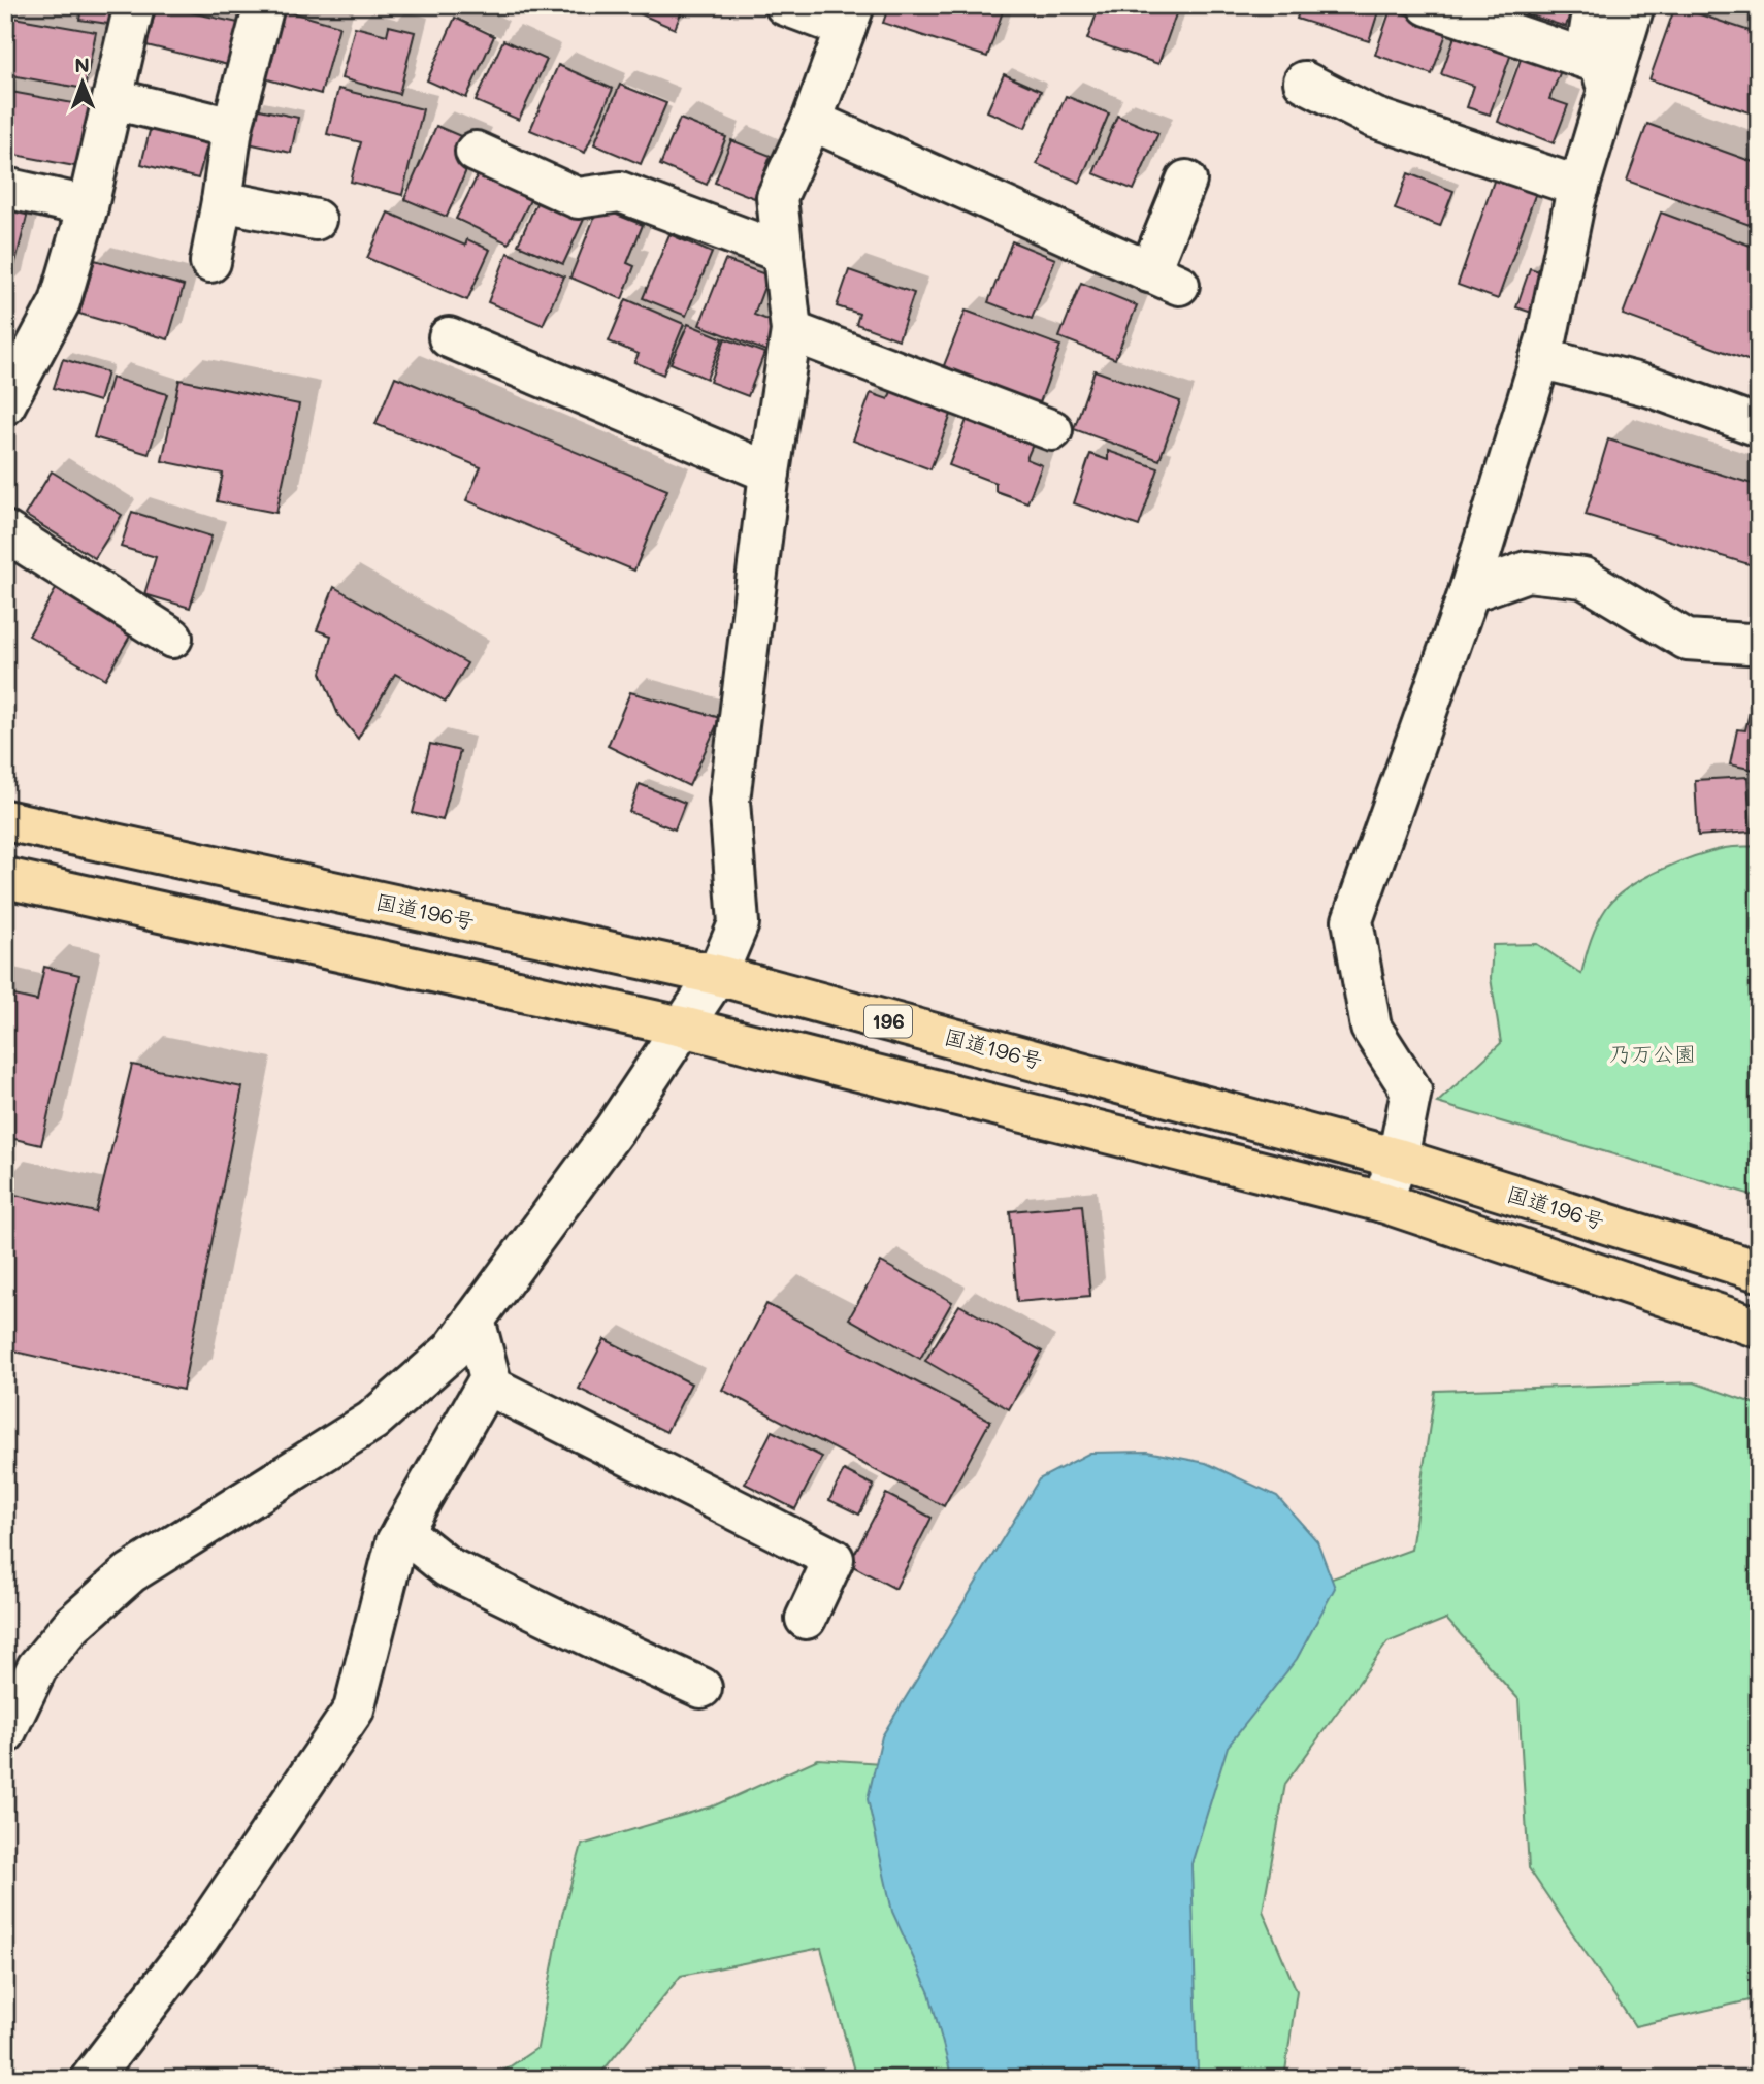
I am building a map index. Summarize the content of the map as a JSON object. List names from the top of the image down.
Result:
{
  "streets": {
    "highway": ["国道196号", "196"]
  },
  "parks": ["乃万公園"],
  "north": "top"
}
